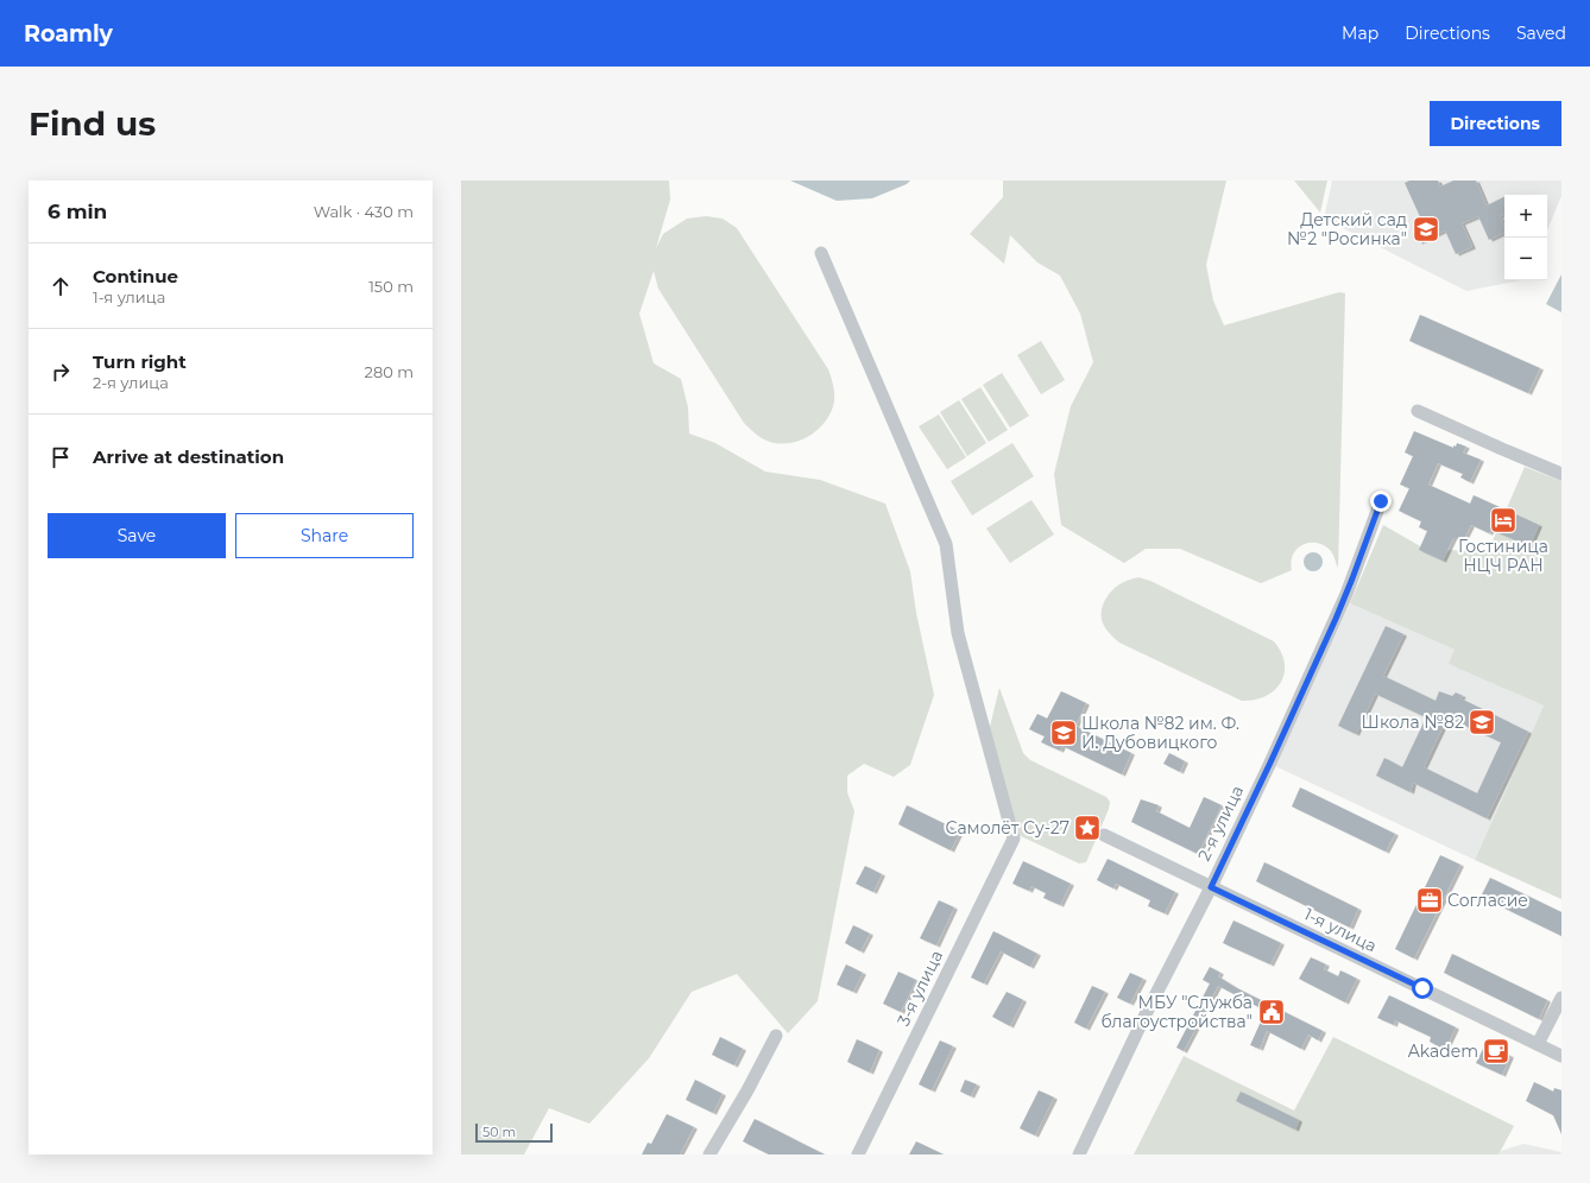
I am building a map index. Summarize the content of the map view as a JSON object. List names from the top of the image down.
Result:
{
  "streets": {
    "street": ["2-я улица", "1-я улица", "3-я улица"]
  },
  "crossings": [
    ["2-я улица", "1-я улица"]
  ],
  "places": {
    "school or university": ["Детский сад №2 \"Росинка\"", "Школа №82", "Школа №82 им. Ф. И. Дубовицкого"],
    "hotel": ["Гостиница НЦЧ РАН"],
    "place": ["Самолёт Су-27"],
    "office": ["Согласие"],
    "public building": ["МБУ \"Служба благоустройства\""],
    "cafe": ["Akadem"]
  },
  "scale_bar": "50 m",
  "page": {
    "header": "Roamly",
    "nav": ["Map", "Directions", "Saved"],
    "buttons": [
      "Directions",
      ["Save", "Share"]
    ],
    "title": "Find us",
    "heading": ["6 min", "Walk · 430 m"],
    "map_buttons": ["+", "−"],
    "list": [
      ["Continue", "1-я улица", "150 m"],
      ["Turn right", "2-я улица", "280 m"],
      "Arrive at destination"
    ],
    "scale": "50 m"
  }
}
